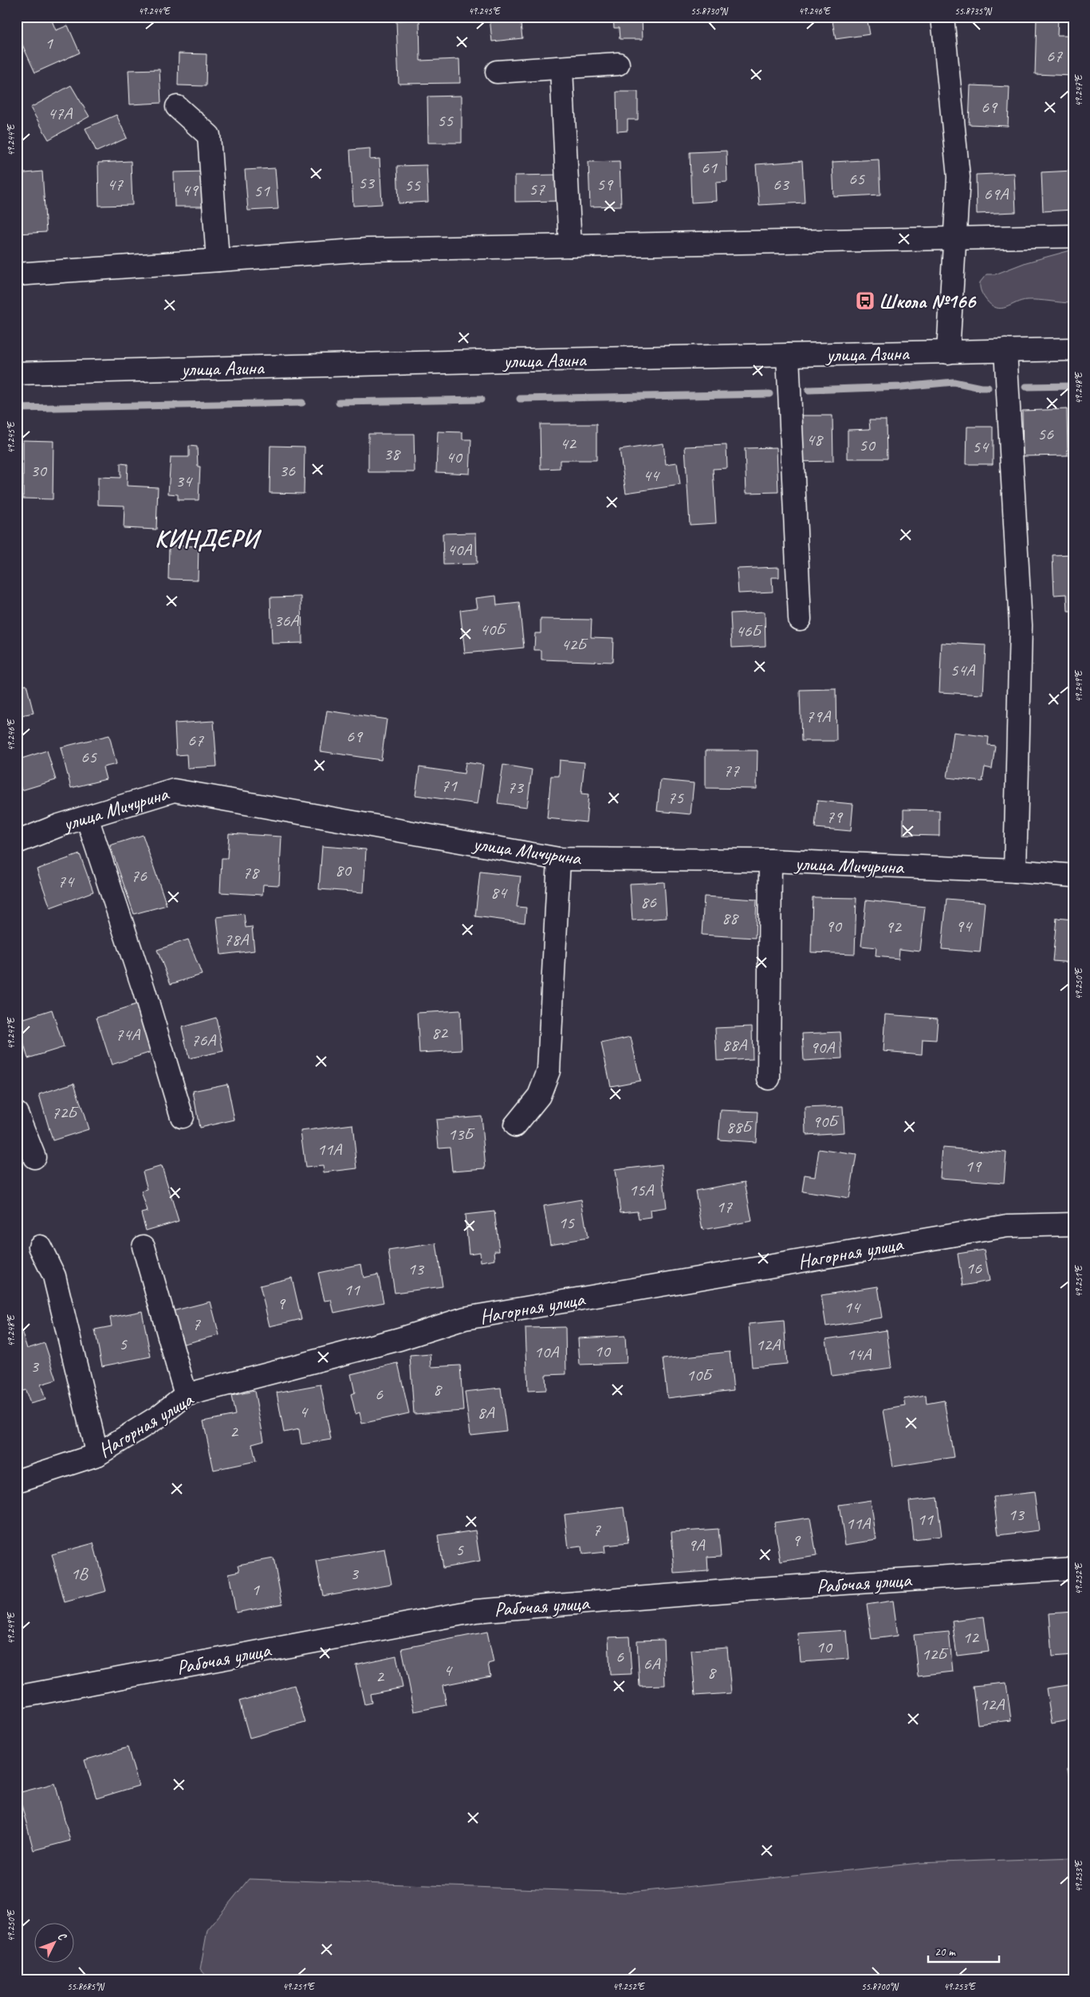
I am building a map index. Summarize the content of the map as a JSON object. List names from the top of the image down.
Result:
{
  "streets": {
    "street": [
      "улица Азина",
      "улица Мичурина",
      "Нагорная улица",
      "Рабочая улица"
    ]
  },
  "districts": ["КИНДЕРИ"],
  "places": {
    "bus stop": ["Школа №166"]
  },
  "house_numbers": [
    "1",
    "67",
    "69",
    "47А",
    "55",
    "61",
    "65",
    "53",
    "47",
    "59",
    "63",
    "55",
    "57",
    "49",
    "51",
    "69А",
    "56",
    "48",
    "42",
    "50",
    "54",
    "38",
    "40",
    "30",
    "36",
    "44",
    "34",
    "40А",
    "36А",
    "40Б",
    "46Б",
    "42Б",
    "54А",
    "79А",
    "69",
    "67",
    "65",
    "77",
    "71",
    "73",
    "75",
    "79",
    "80",
    "78",
    "76",
    "74",
    "84",
    "86",
    "88",
    "90",
    "94",
    "92",
    "78А",
    "82",
    "74А",
    "76А",
    "88А",
    "90А",
    "72Б",
    "90Б",
    "88Б",
    "13Б",
    "11А",
    "19",
    "15А",
    "17",
    "15",
    "16",
    "13",
    "11",
    "9",
    "14",
    "7",
    "5",
    "12А",
    "10",
    "10А",
    "14А",
    "3",
    "10Б",
    "8",
    "6",
    "4",
    "8А",
    "2",
    "13",
    "11",
    "11А",
    "7",
    "9",
    "9А",
    "5",
    "1В",
    "3",
    "1",
    "12",
    "10",
    "12Б",
    "6",
    "6А",
    "4",
    "8",
    "2",
    "12А"
  ],
  "scale_bar": "20 m",
  "north": "top right",
  "coordinates": [
    "49.244°E",
    "49.245°E",
    "55.8730°N",
    "49.246°E",
    "55.8735°N",
    "49.247°E",
    "49.248°E",
    "49.249°E",
    "49.250°E",
    "49.251°E",
    "49.252°E",
    "49.253°E",
    "55.8685°N",
    "55.8700°N"
  ]
}
